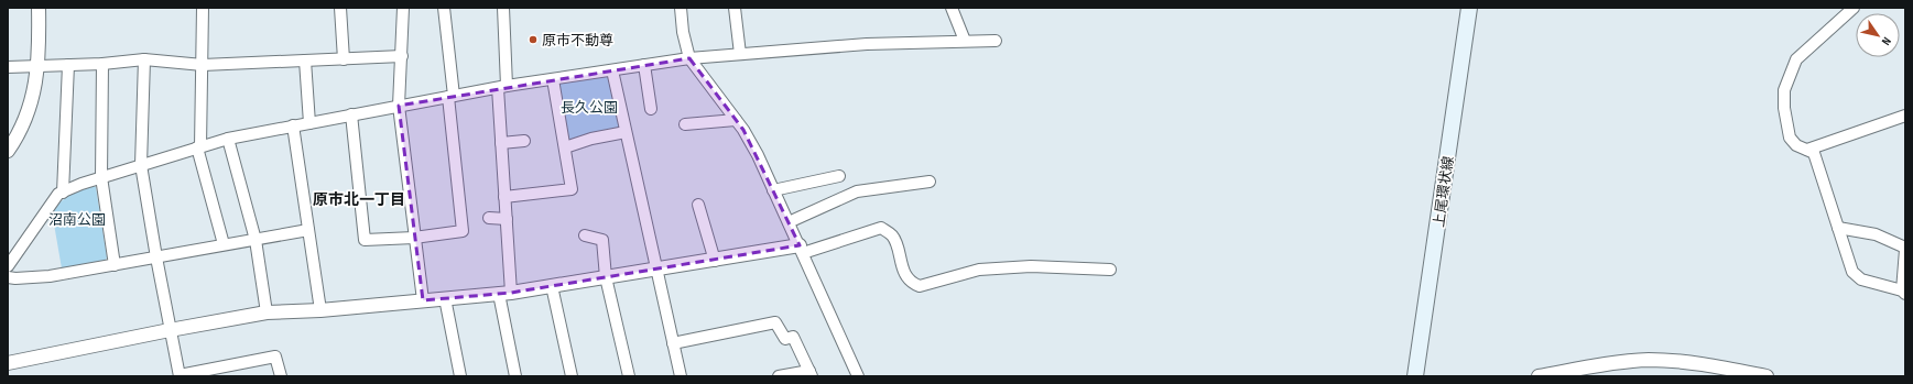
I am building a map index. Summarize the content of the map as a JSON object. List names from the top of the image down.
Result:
{
  "streets": {
    "main road": ["上尾環状線"]
  },
  "districts": ["原市北一丁目"],
  "parks": ["長久公園", "沼南公園"],
  "places": ["原市不動尊"],
  "north": "bottom right"
}
